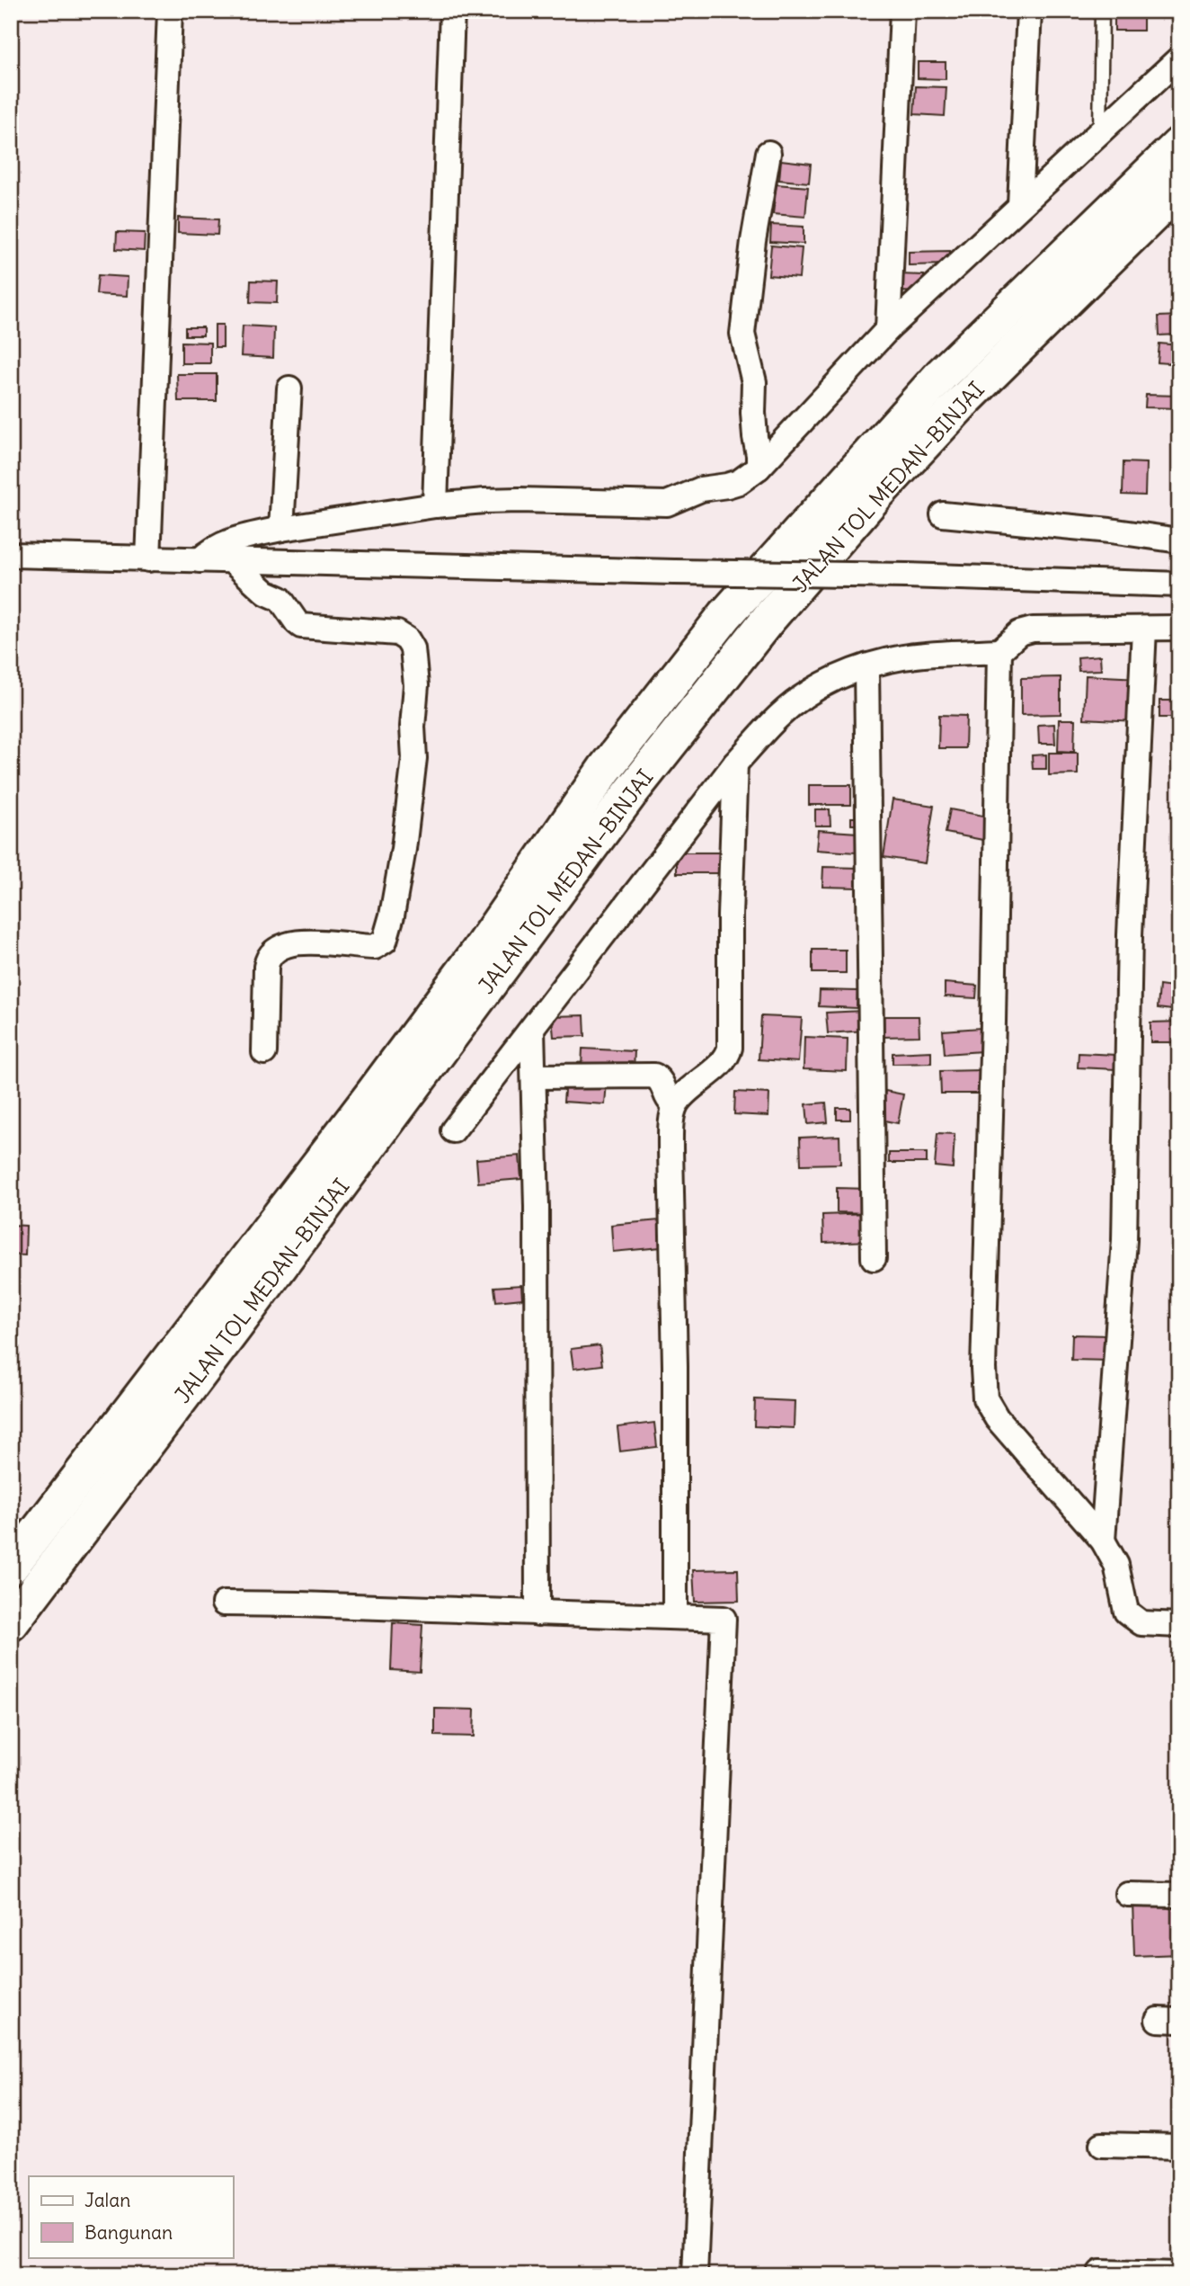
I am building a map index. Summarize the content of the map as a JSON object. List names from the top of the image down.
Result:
{
  "streets": {
    "highway": ["JALAN TOL MEDAN–BINJAI"]
  },
  "legend": ["Jalan", "Bangunan"]
}
